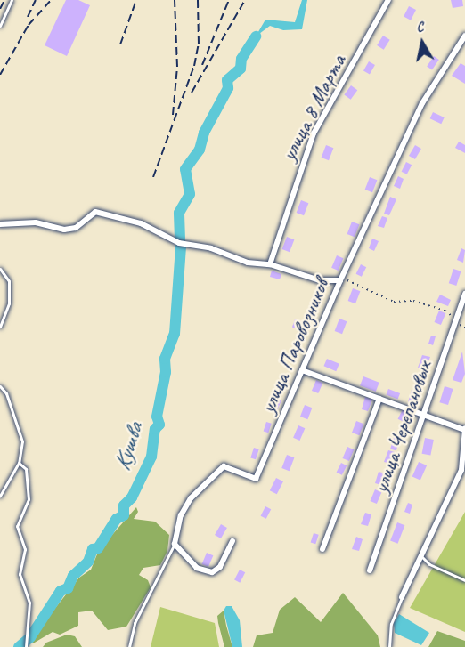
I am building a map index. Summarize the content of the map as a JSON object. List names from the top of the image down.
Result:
{
  "streets": {
    "street": ["улица 8 Марта", "улица Паровозников", "улица Черепановых"]
  },
  "water": ["Кушва"],
  "north": "top"
}
